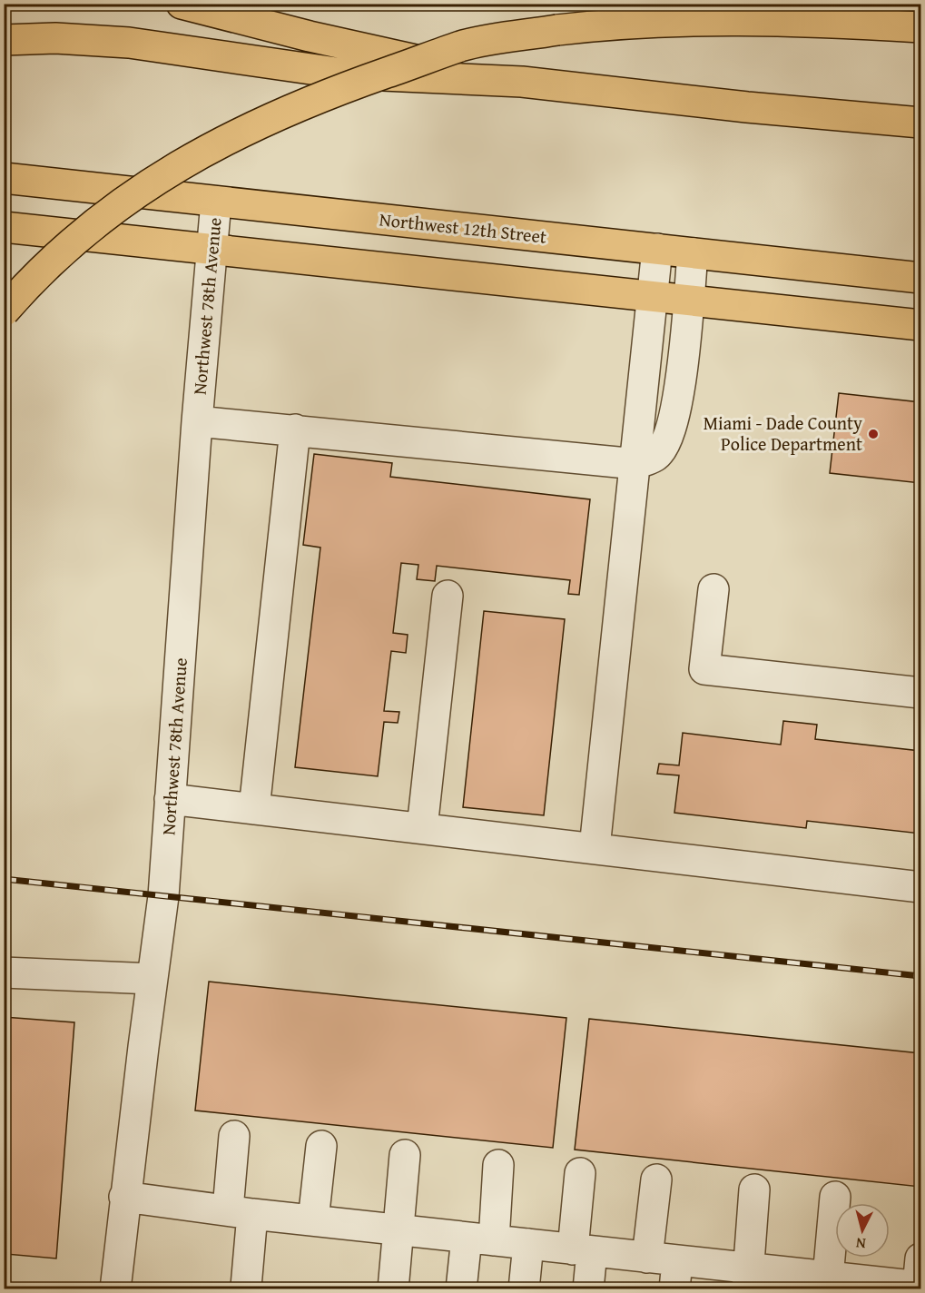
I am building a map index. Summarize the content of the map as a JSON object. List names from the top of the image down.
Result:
{
  "streets": {
    "main road": ["Northwest 12th Street"],
    "street": ["Northwest 78th Avenue"]
  },
  "crossings": [
    ["Northwest 12th Street", "Northwest 78th Avenue"]
  ],
  "places": ["Miami - Dade County Police Department"],
  "north": "bottom"
}
